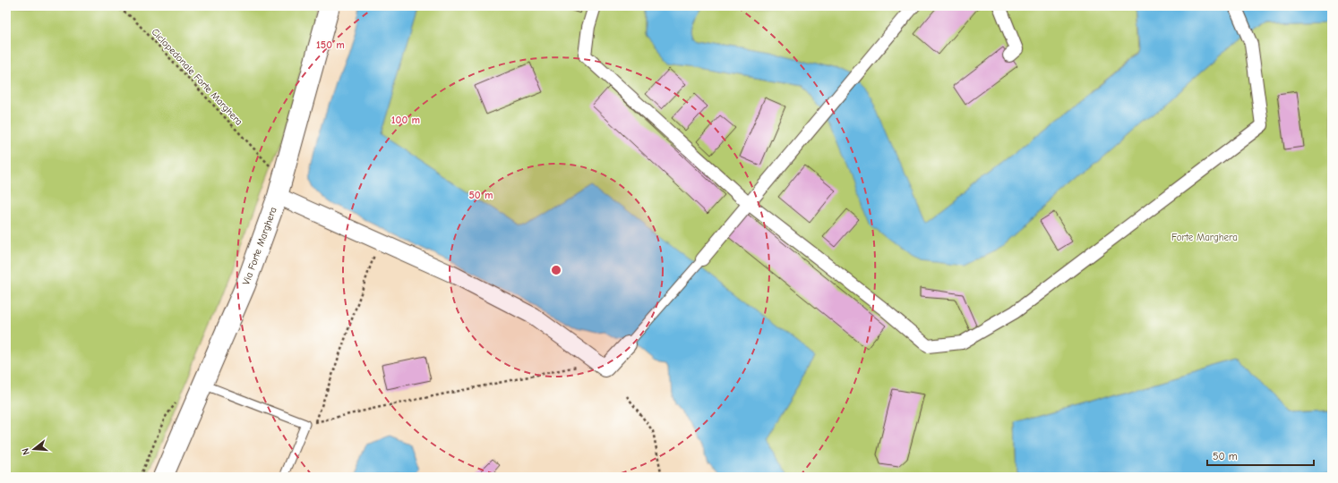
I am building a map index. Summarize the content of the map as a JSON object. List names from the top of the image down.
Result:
{
  "streets": {
    "street": ["Via Forte Marghera"],
    "path": ["Ciclopedonale Forte Marghera"]
  },
  "parks": ["Forte Marghera"],
  "scale_bar": "50 m",
  "north": "left",
  "rings": ["150 m", "100 m", "50 m"]
}
